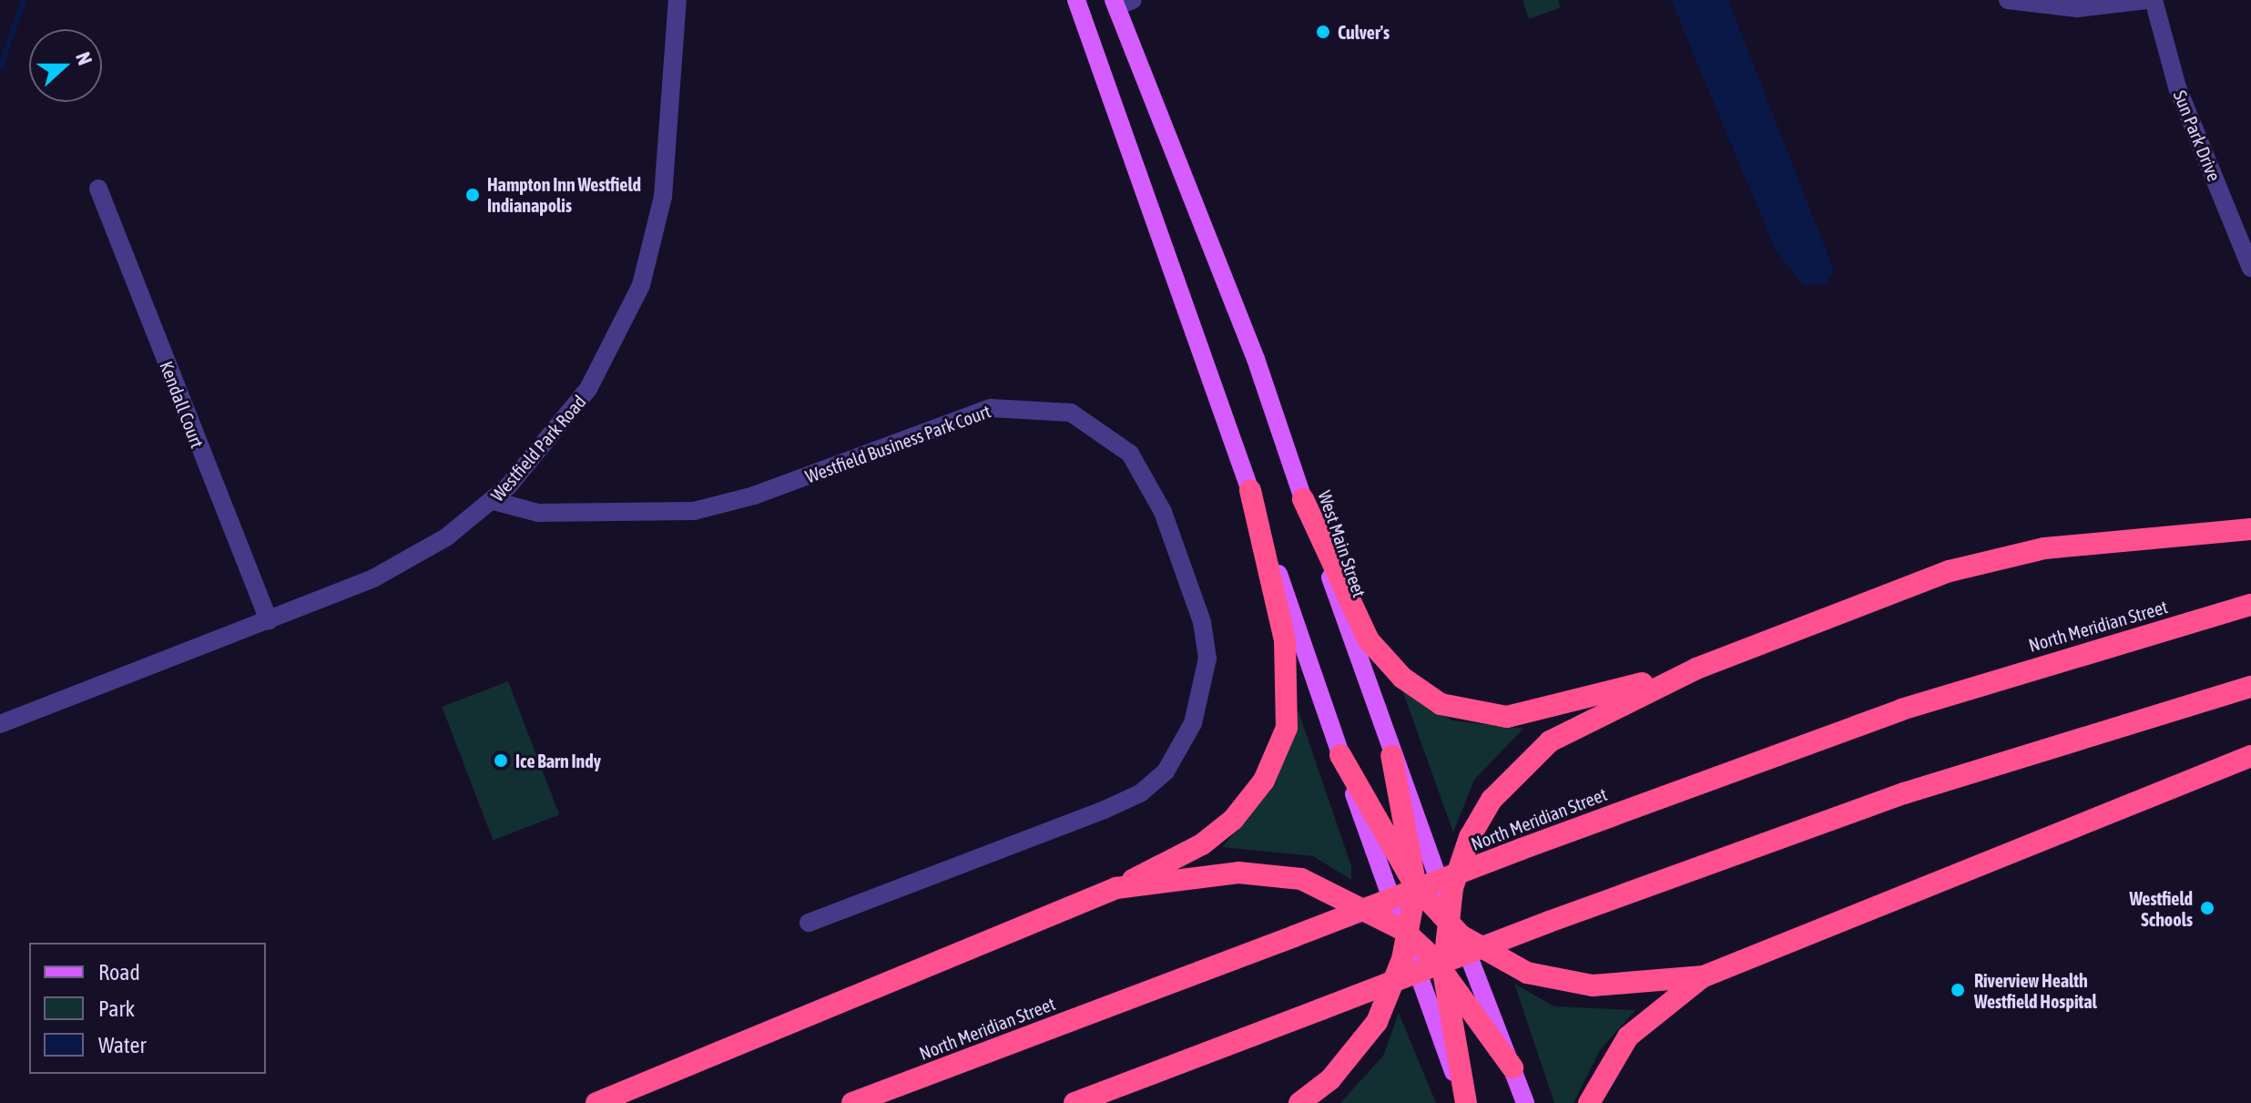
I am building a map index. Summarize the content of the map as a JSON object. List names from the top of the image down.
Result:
{
  "streets": {
    "highway": ["North Meridian Street"],
    "main road": ["West Main Street"],
    "street": [
      "Sun Park Drive",
      "Kendall Court",
      "Westfield Business Park Court",
      "Westfield Park Road"
    ]
  },
  "crossings": [
    ["Kendall Court", "Westfield Park Road"],
    ["Westfield Business Park Court", "Westfield Park Road"]
  ],
  "places": [
    "Culver's",
    "Hampton Inn Westfield Indianapolis",
    "Ice Barn Indy",
    "Westfield Schools",
    "Riverview Health Westfield Hospital"
  ],
  "legend": ["Road", "Park", "Water"],
  "north": "right"
}
